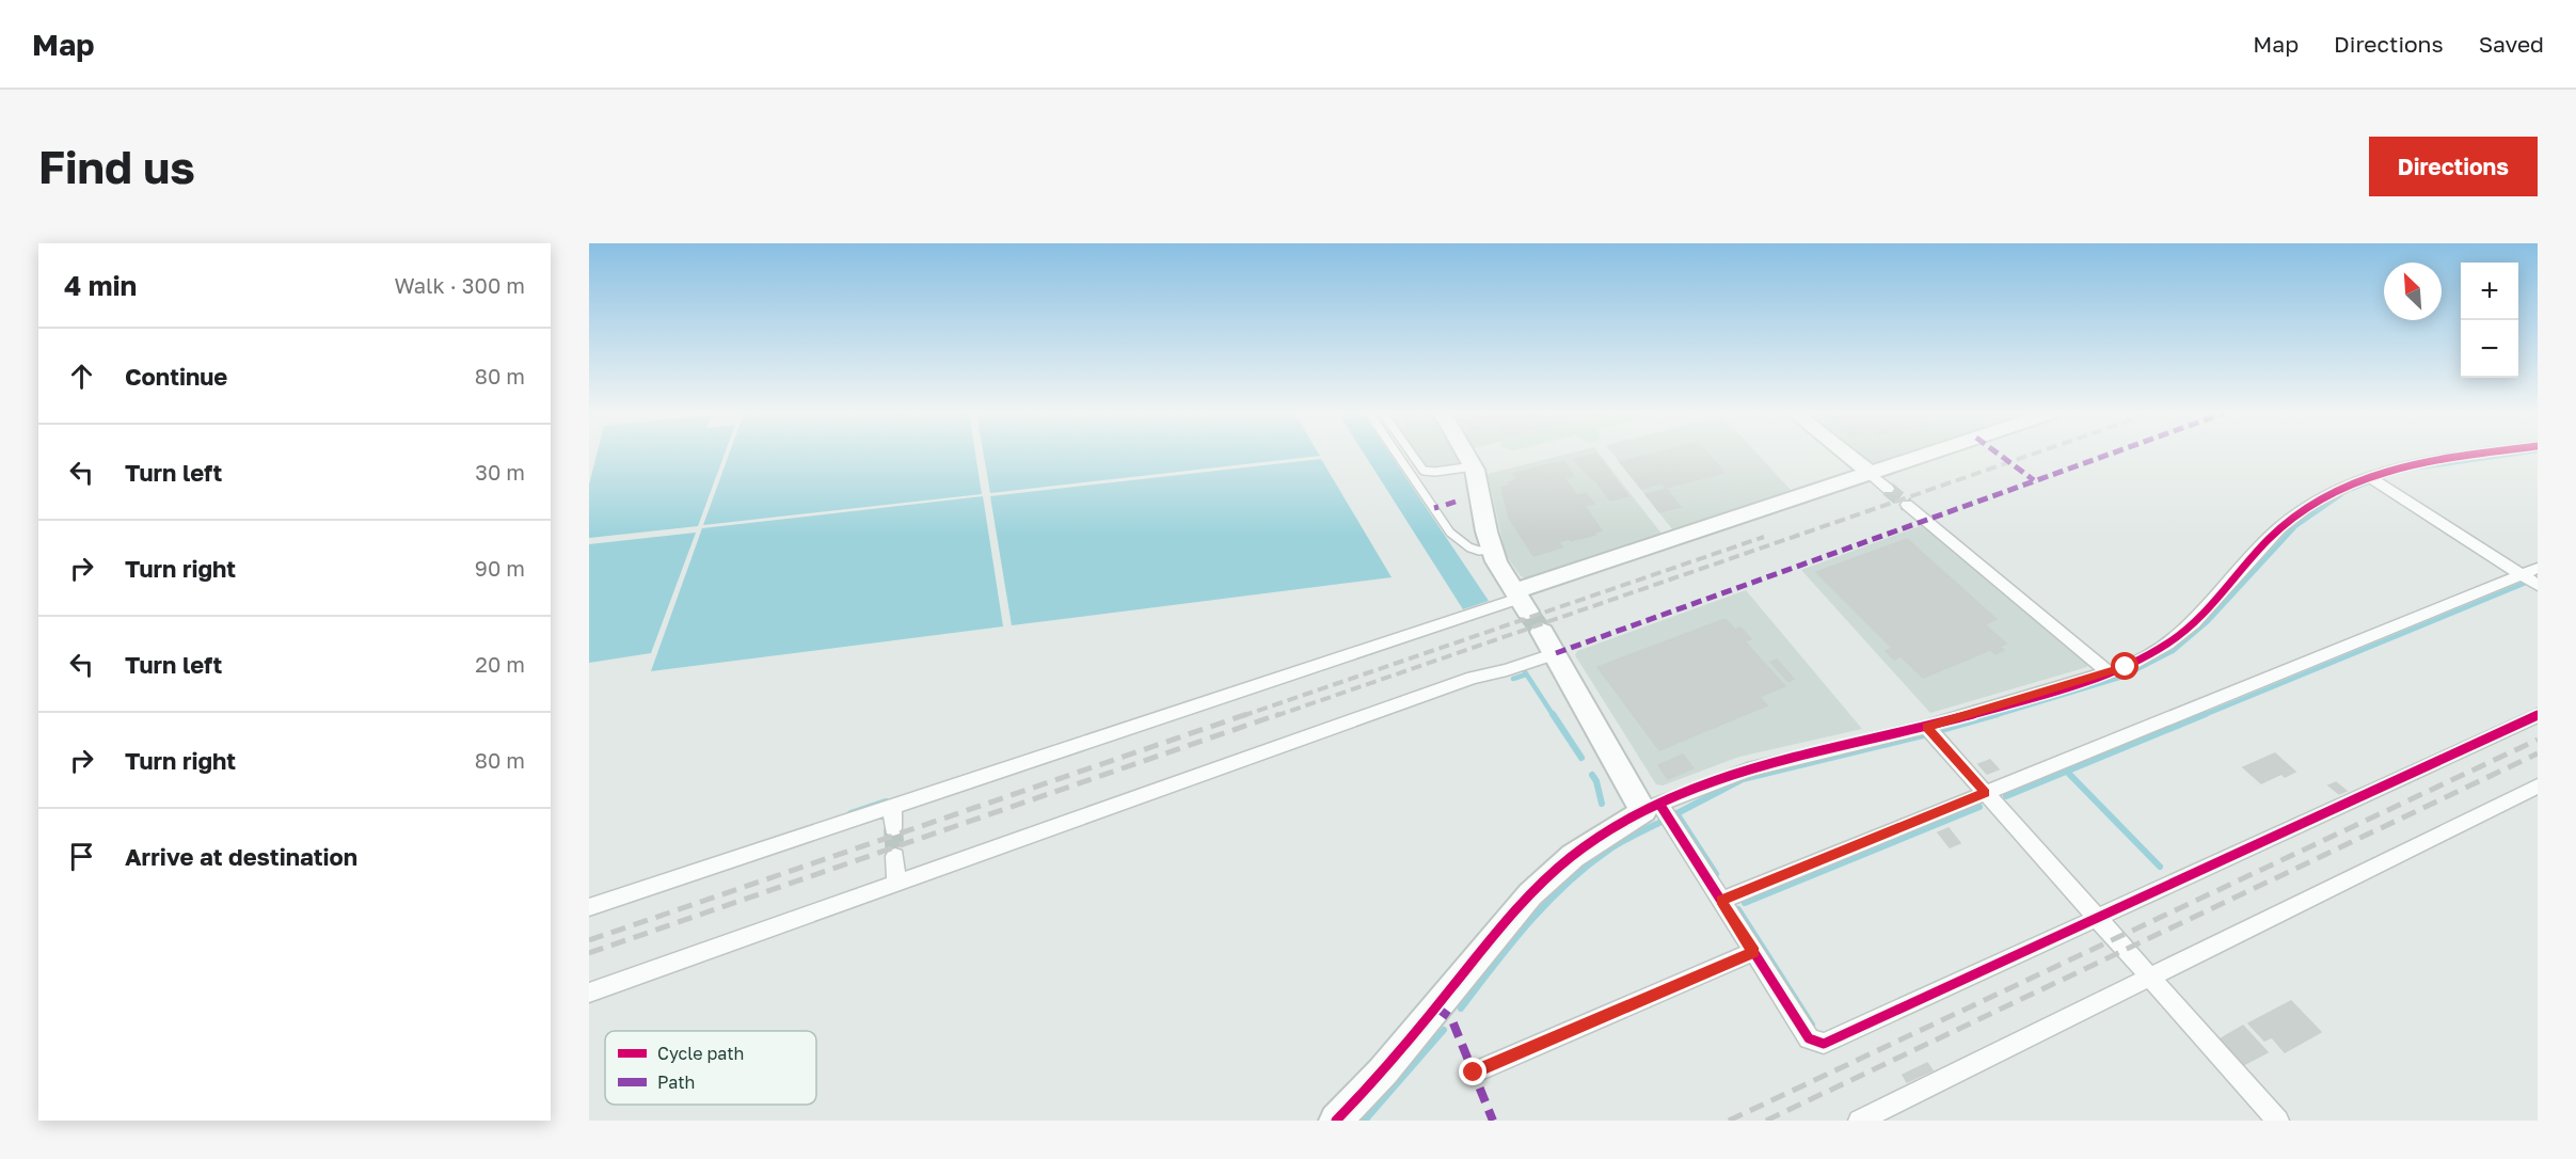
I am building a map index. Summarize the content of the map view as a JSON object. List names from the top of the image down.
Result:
{
  "legend": ["Cycle path", "Path"],
  "north": "top left",
  "page": {
    "header": "Map",
    "nav": ["Map", "Directions", "Saved"],
    "buttons": "Directions",
    "title": "Find us",
    "heading": ["4 min", "Walk · 300 m"],
    "map_buttons": ["+", "−"],
    "list": [
      ["Continue", "80 m"],
      ["Turn left", "30 m"],
      ["Turn right", "90 m"],
      ["Turn left", "20 m"],
      ["Turn right", "80 m"],
      "Arrive at destination"
    ]
  }
}
